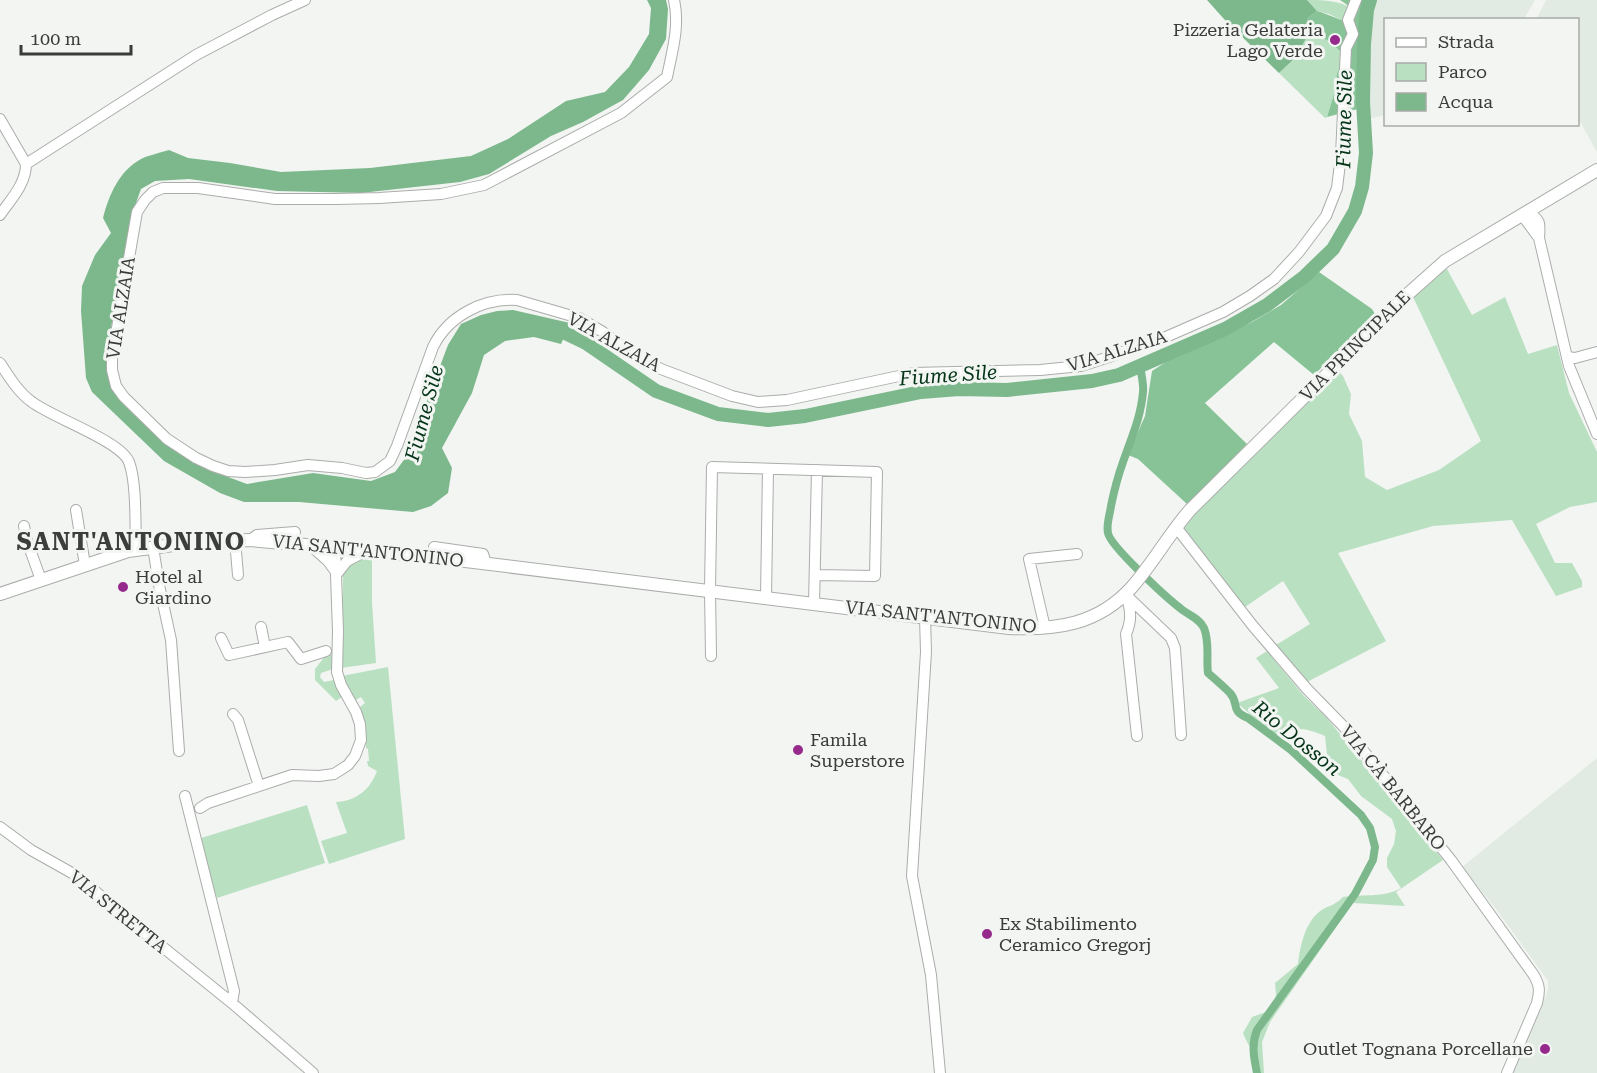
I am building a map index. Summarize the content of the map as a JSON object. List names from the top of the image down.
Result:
{
  "streets": {
    "main road": ["VIA PRINCIPALE", "VIA SANT'ANTONINO"],
    "street": ["VIA ALZAIA", "VIA CÀ BARBARO", "VIA STRETTA"]
  },
  "crossings": [
    ["VIA PRINCIPALE", "VIA SANT'ANTONINO"],
    ["VIA PRINCIPALE", "VIA CÀ BARBARO"]
  ],
  "districts": ["SANT'ANTONINO"],
  "water": ["Fiume Sile", "Rio Dosson"],
  "places": [
    "Pizzeria Gelateria Lago Verde",
    "Hotel al Giardino",
    "Famila Superstore",
    "Ex Stabilimento Ceramico Gregorj",
    "Outlet Tognana Porcellane"
  ],
  "legend": ["Strada", "Parco", "Acqua"],
  "scale_bar": "100 m"
}
